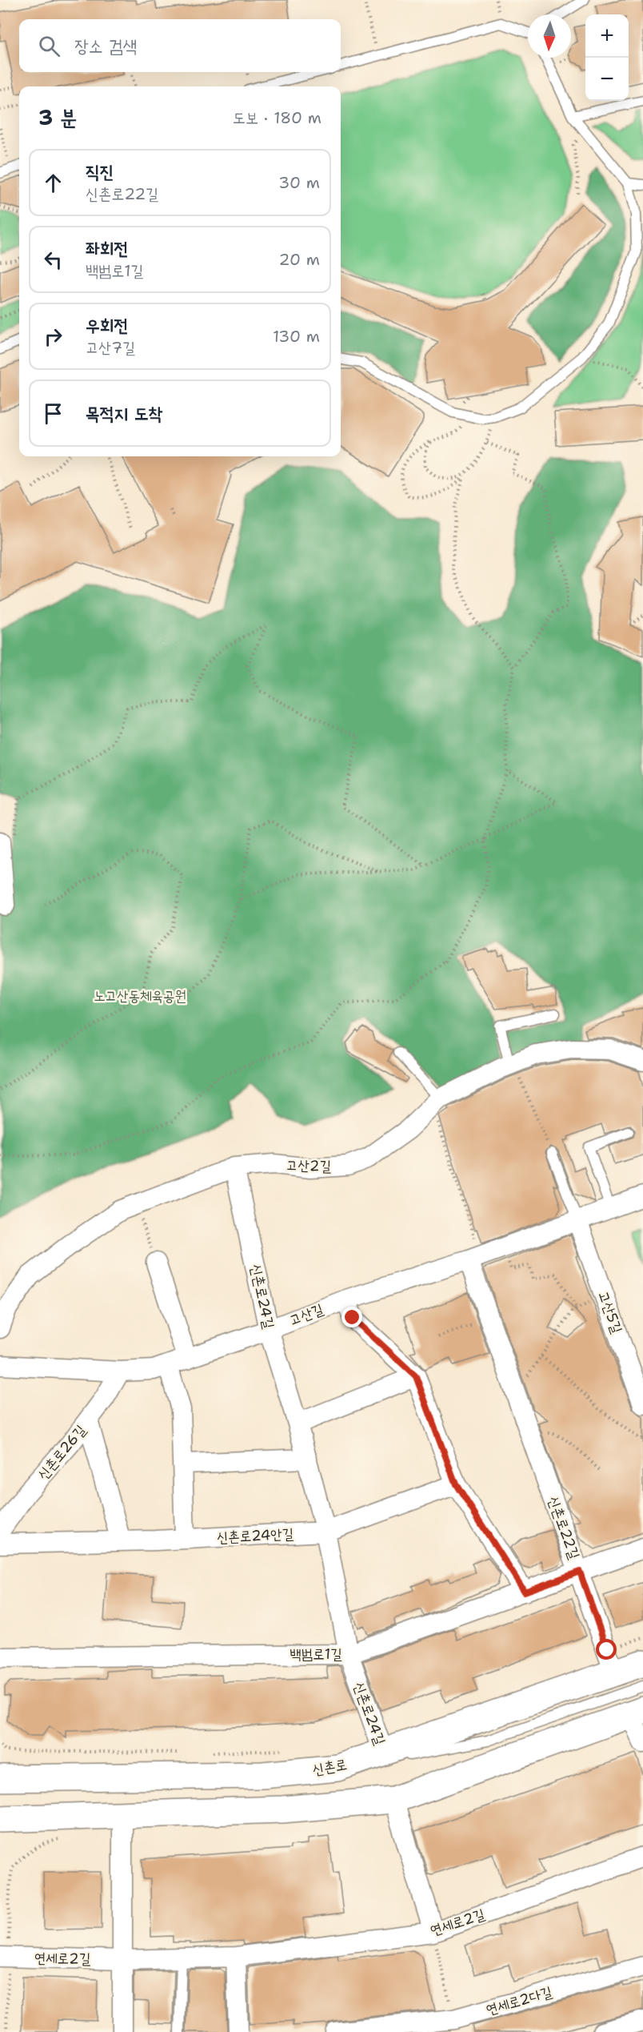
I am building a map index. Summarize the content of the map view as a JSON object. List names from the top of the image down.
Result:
{
  "streets": {
    "main road": ["신촌로"],
    "street": [
      "고산2길",
      "신촌로24길",
      "고산5길",
      "고산길",
      "신촌로26길",
      "신촌로22길",
      "신촌로24안길",
      "백범로1길",
      "연세로2길",
      "연세로2다길"
    ]
  },
  "crossings": [
    ["고산2길", "신촌로24길"],
    ["신촌로24길", "고산길"],
    ["신촌로24길", "신촌로24안길"],
    ["신촌로24길", "백범로1길"],
    ["신촌로24길", "신촌로"],
    ["고산5길", "고산길"],
    ["고산길", "신촌로26길"],
    ["고산길", "신촌로22길"],
    ["신촌로22길", "백범로1길"],
    ["신촌로22길", "신촌로"]
  ],
  "parks": ["노고산동체육공원"],
  "north": "bottom",
  "page": {
    "map_buttons": ["+", "−"],
    "search": "장소 검색",
    "heading": ["3 분", "도보 · 180 m"],
    "list": [
      ["직진", "신촌로22길", "30 m"],
      ["좌회전", "백범로1길", "20 m"],
      ["우회전", "고산7길", "130 m"],
      "목적지 도착"
    ]
  }
}
